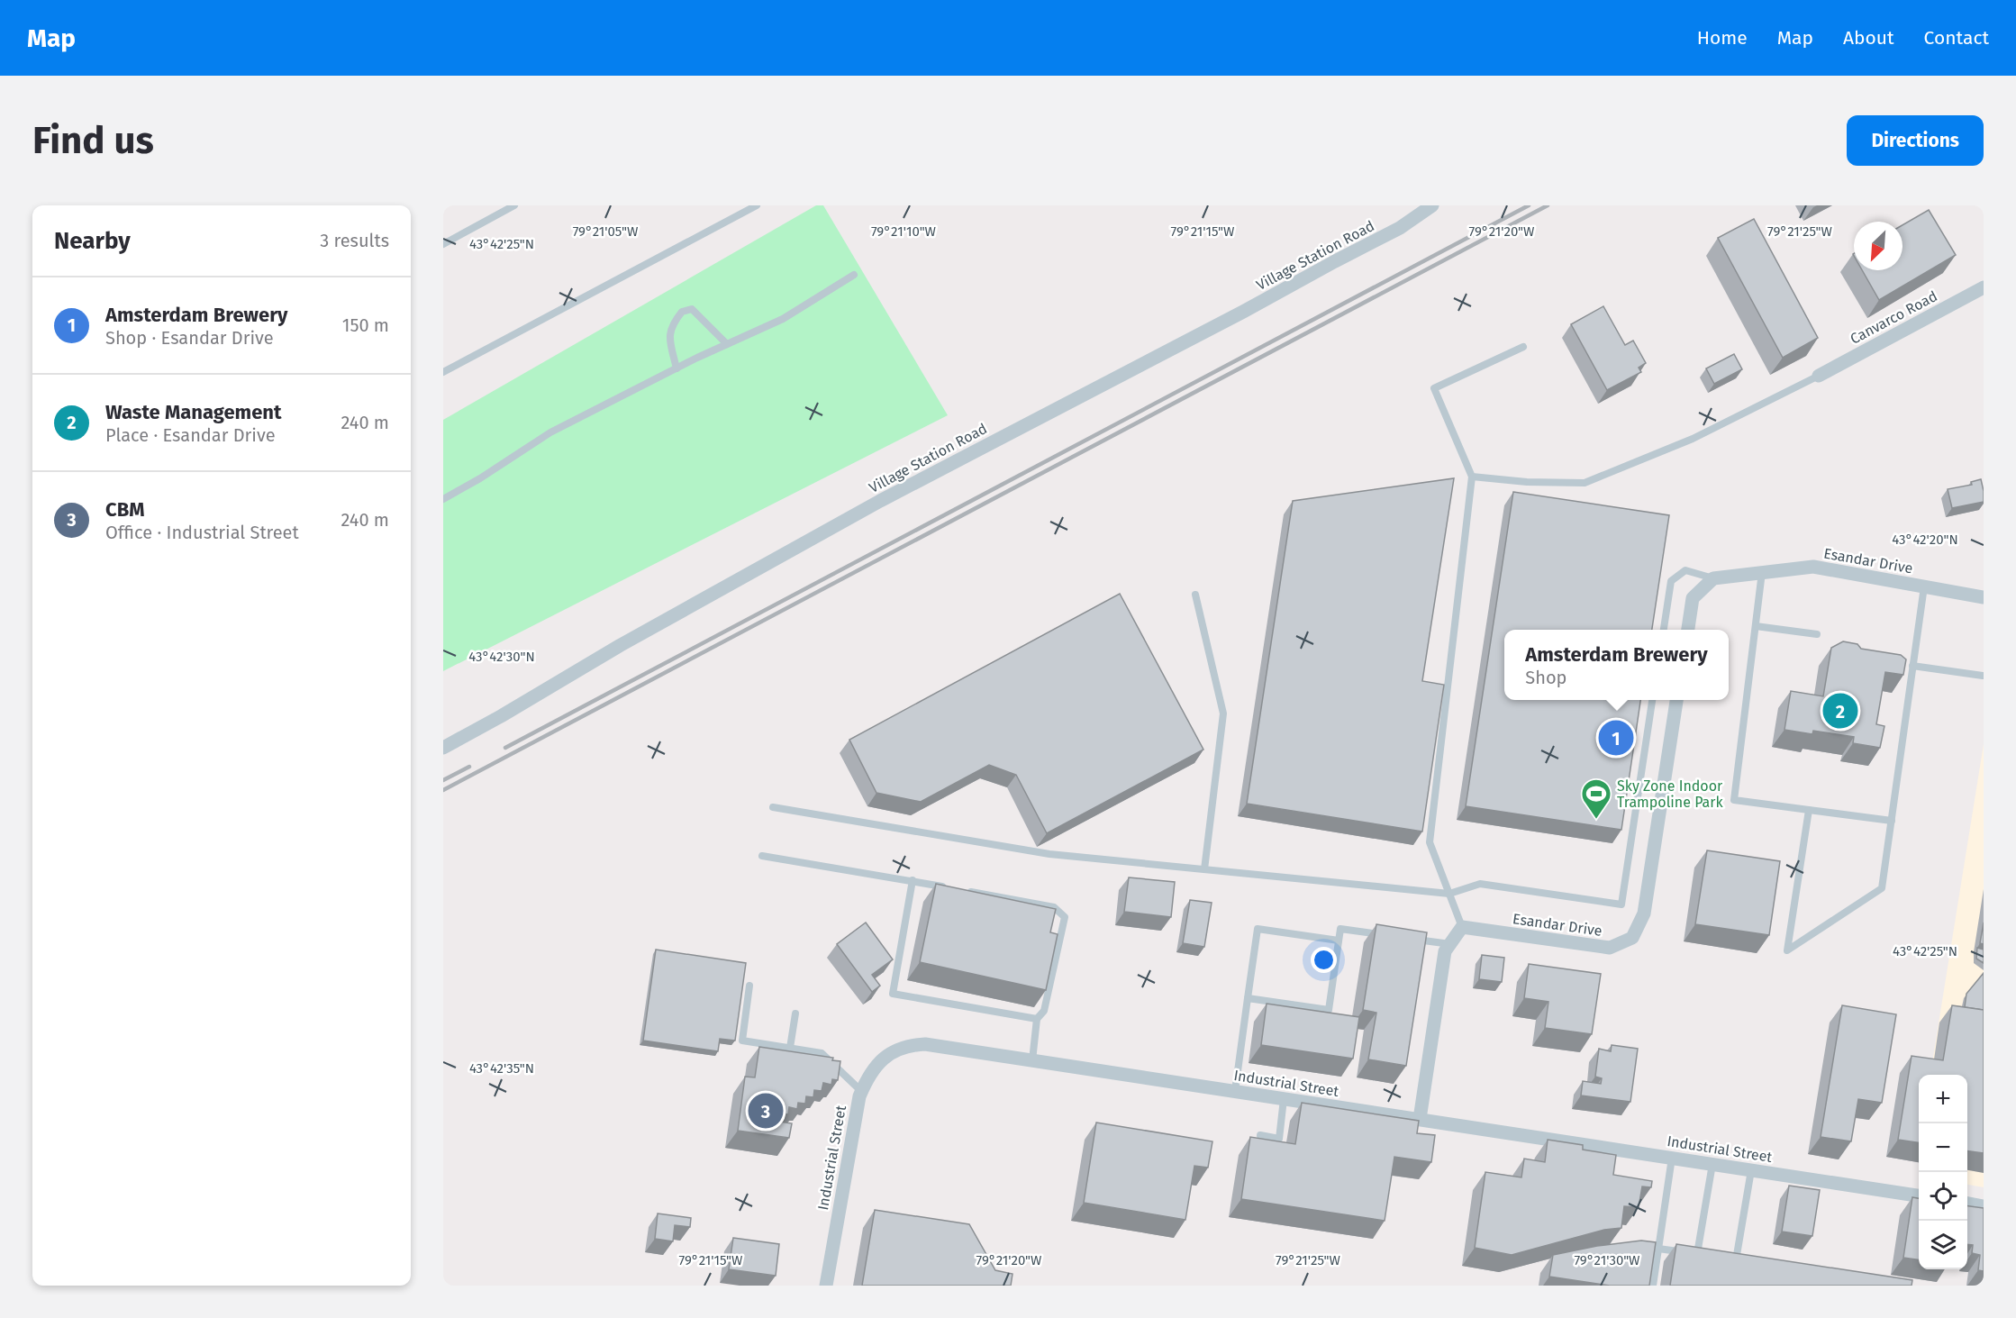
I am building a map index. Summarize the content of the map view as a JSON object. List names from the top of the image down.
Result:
{
  "streets": {
    "street": [
      "Village Station Road",
      "Canvarco Road",
      "Esandar Drive",
      "Industrial Street"
    ]
  },
  "places": {
    "sports": ["Sky Zone Indoor Trampoline Park"]
  },
  "north": "bottom left",
  "page": {
    "header": "Map",
    "nav": [
      "Home",
      "Map",
      "About",
      "Contact"
    ],
    "buttons": "Directions",
    "title": "Find us",
    "heading": ["Nearby", "3 results"],
    "list": [
      {
        "mark": "1",
        "name": "Amsterdam Brewery",
        "note": "Shop · Esandar Drive",
        "value": "150 m"
      },
      {
        "mark": "2",
        "name": "Waste Management",
        "note": "Place · Esandar Drive",
        "value": "240 m"
      },
      {
        "mark": "3",
        "name": "CBM",
        "note": "Office · Industrial Street",
        "value": "240 m"
      }
    ],
    "popup": ["Amsterdam Brewery", "Shop"],
    "pins": ["2", "1", "3"],
    "map_buttons": ["+", "−"]
  },
  "coordinates": [
    "79°21'10\"W",
    "79°21'15\"W",
    "79°21'20\"W",
    "79°21'25\"W",
    "79°21'05\"W",
    "43°42'25\"N",
    "43°42'20\"N",
    "43°42'30\"N",
    "43°42'35\"N",
    "79°21'30\"W"
  ]
}
